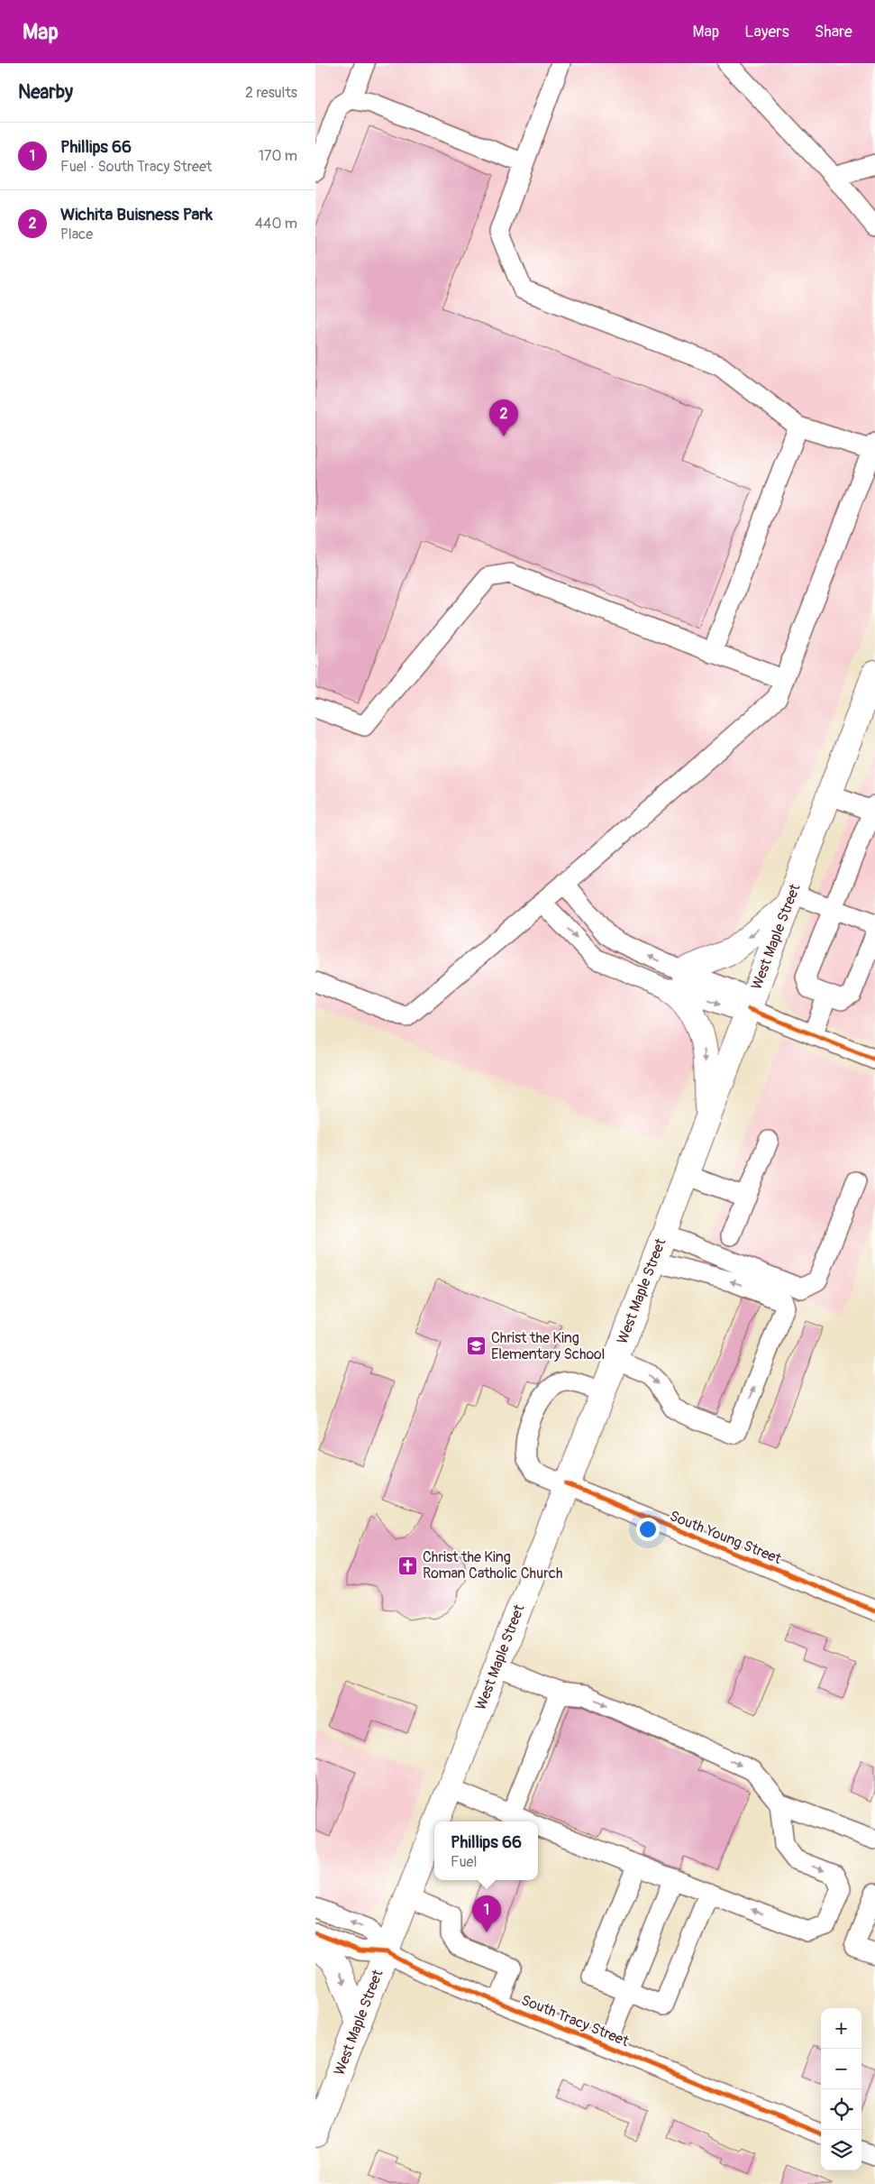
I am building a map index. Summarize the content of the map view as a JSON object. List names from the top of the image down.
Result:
{
  "streets": {
    "main road": ["West Maple Street"],
    "street": ["South Young Street", "South Tracy Street"]
  },
  "crossings": [
    ["West Maple Street", "South Young Street"],
    ["West Maple Street", "South Tracy Street"]
  ],
  "places": {
    "school or university": ["Christ the King Elementary School"],
    "church": ["Christ the King Roman Catholic Church"]
  },
  "page": {
    "header": "Map",
    "nav": ["Map", "Layers", "Share"],
    "heading": ["Nearby", "2 results"],
    "list": [
      {
        "mark": "1",
        "name": "Phillips 66",
        "note": "Fuel · South Tracy Street",
        "value": "170 m"
      },
      {
        "mark": "2",
        "name": "Wichita Buisness Park",
        "note": "Place",
        "value": "440 m"
      }
    ],
    "pins": ["2", "1"],
    "popup": ["Phillips 66", "Fuel"],
    "map_buttons": ["+", "−"]
  }
}
